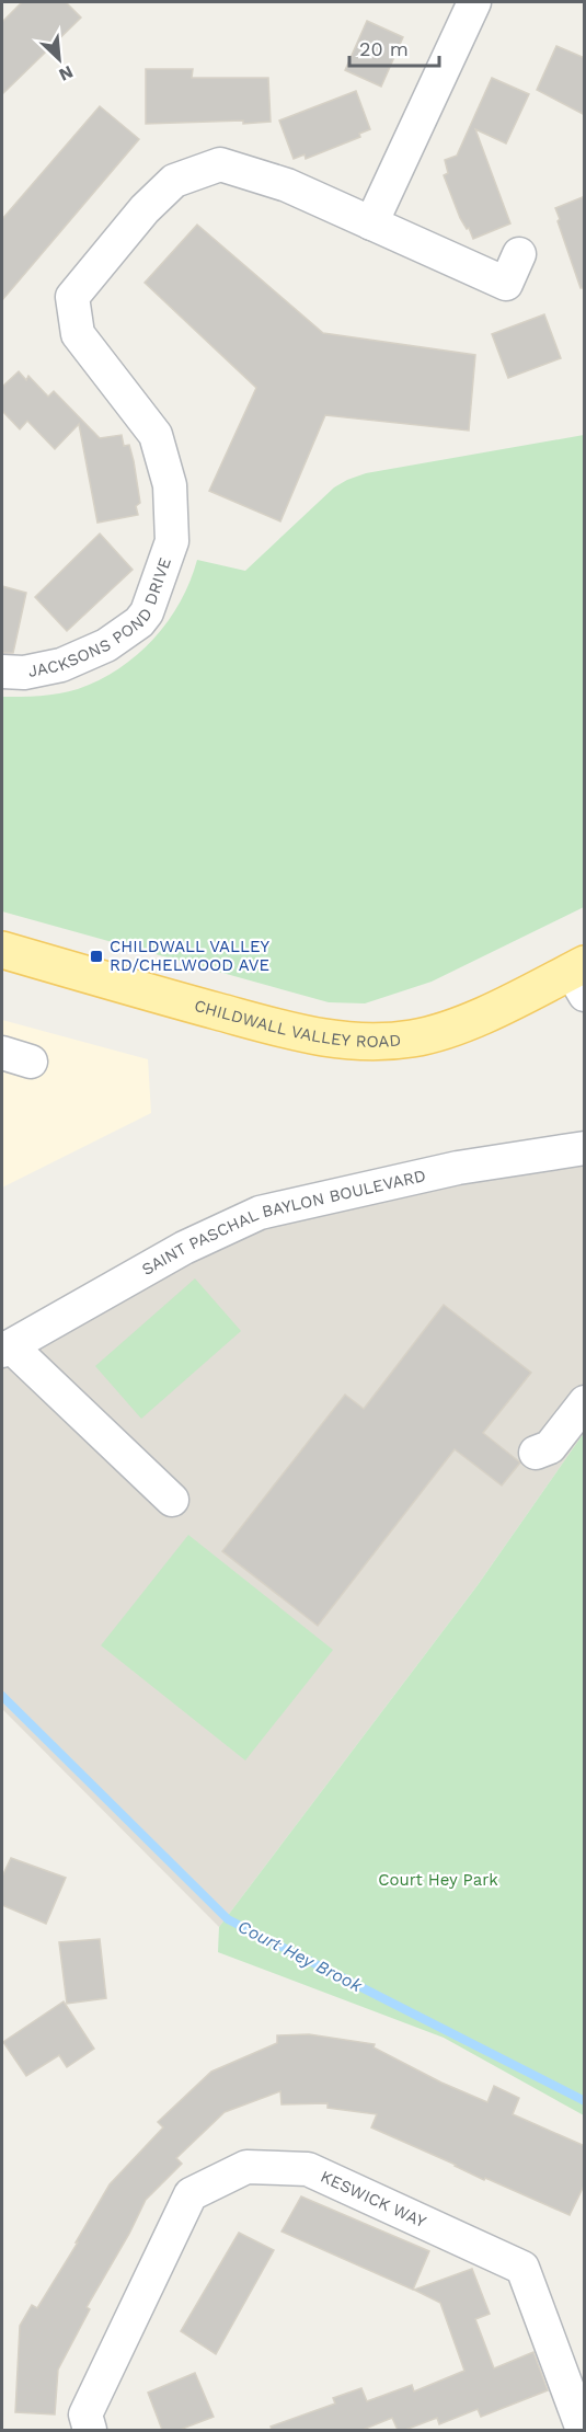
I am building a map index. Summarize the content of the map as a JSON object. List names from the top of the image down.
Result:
{
  "streets": {
    "main road": ["CHILDWALL VALLEY ROAD"],
    "street": ["JACKSONS POND DRIVE", "SAINT PASCHAL BAYLON BOULEVARD", "KESWICK WAY"]
  },
  "water": ["Court Hey Brook"],
  "parks": ["Court Hey Park"],
  "places": {
    "transit": ["CHILDWALL VALLEY RD/CHELWOOD AVE"]
  },
  "scale_bar": "20 m",
  "north": "bottom right"
}
